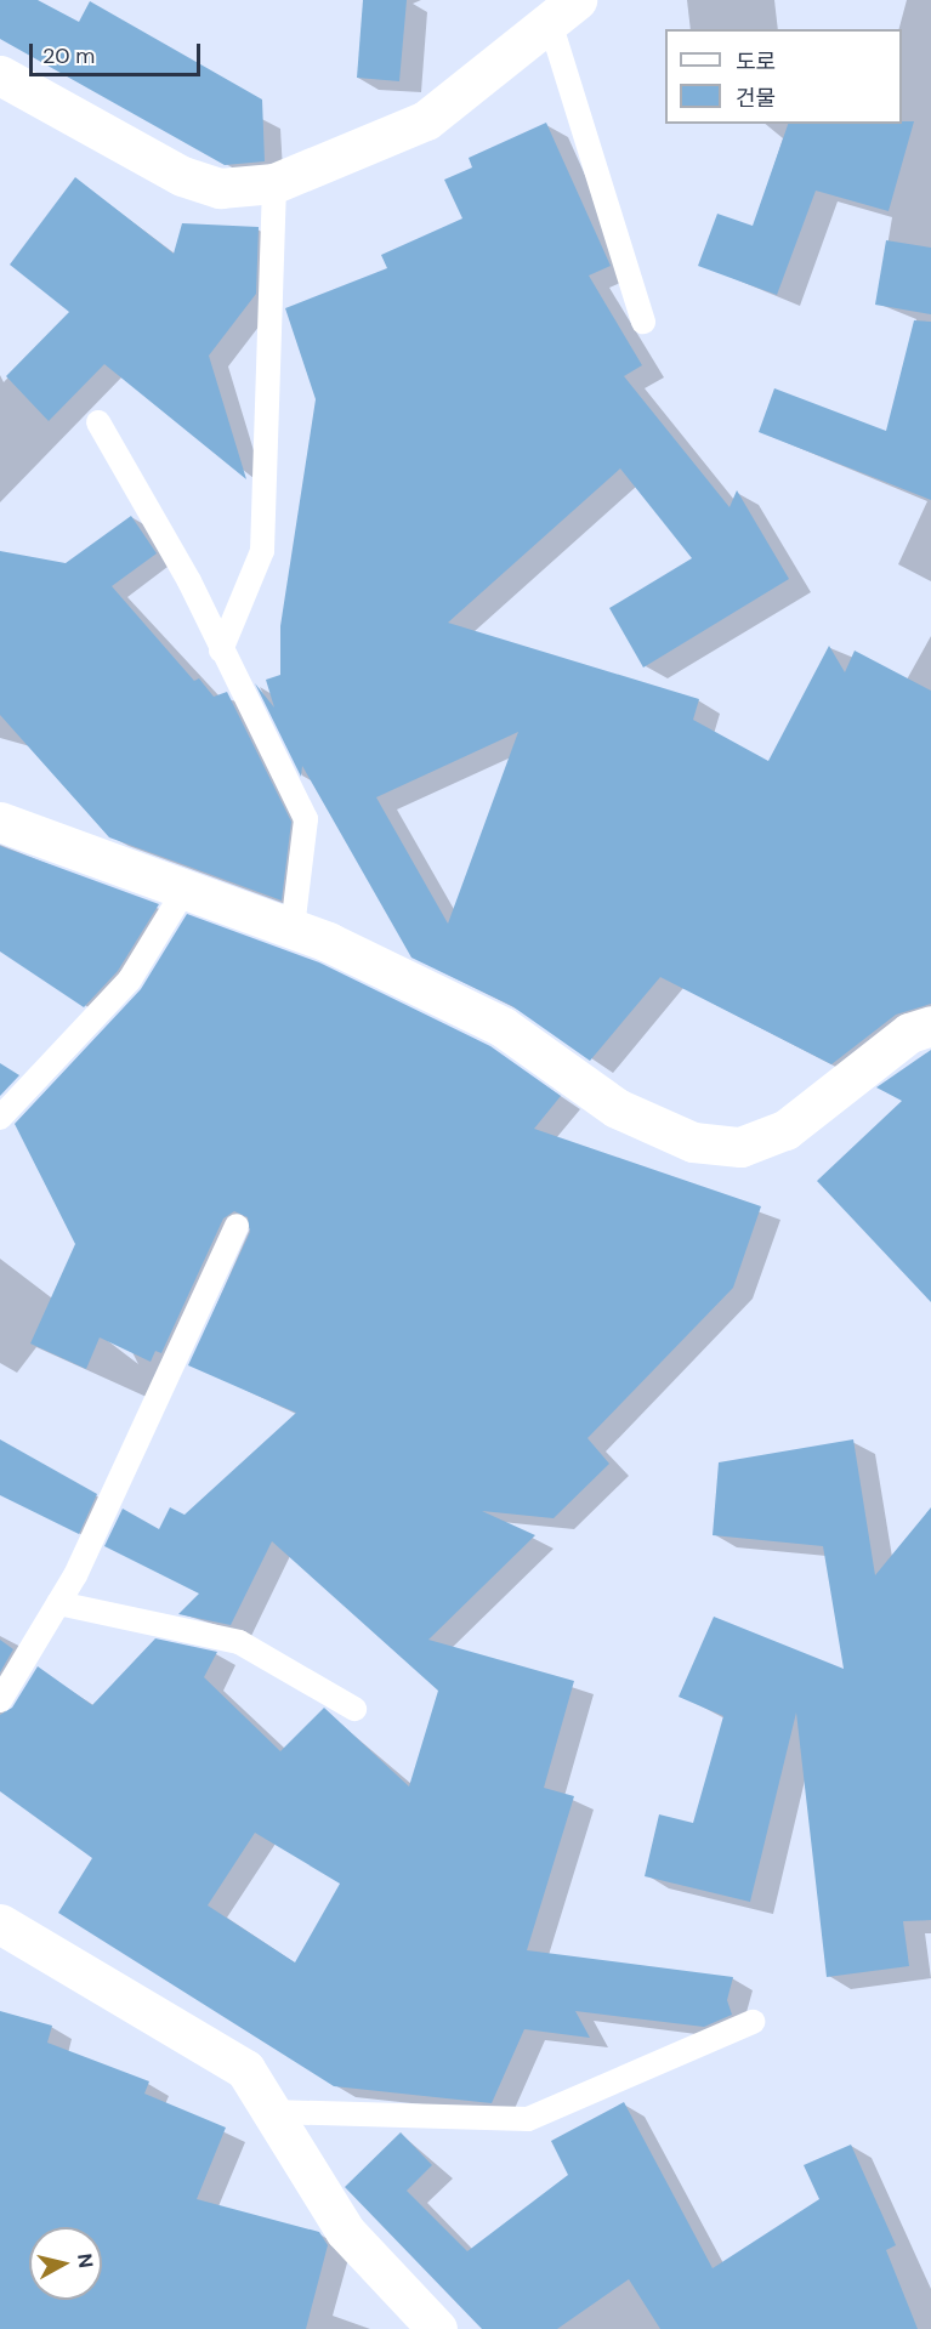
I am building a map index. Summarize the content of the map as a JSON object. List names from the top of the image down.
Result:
{
  "legend": ["도로", "건물"],
  "scale_bar": "20 m",
  "north": "right"
}
